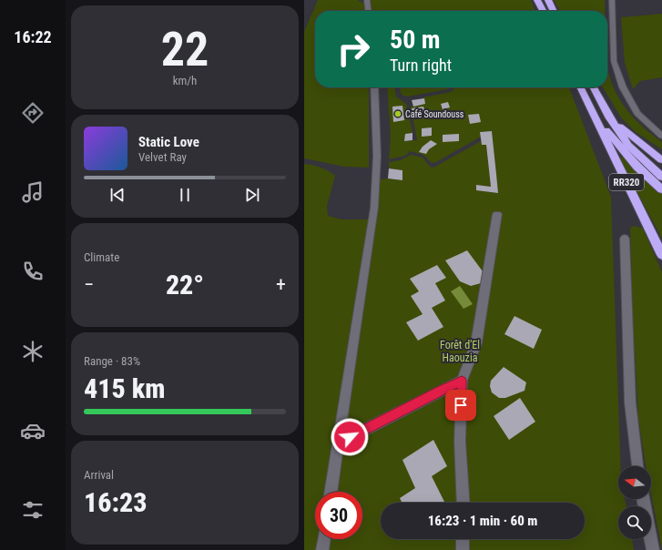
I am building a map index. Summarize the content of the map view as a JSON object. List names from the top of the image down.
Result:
{
  "streets": {
    "highway": ["RR320"]
  },
  "parks": ["Forêt d'El Haouzia"],
  "places": ["Café Soundouss"],
  "north": "left",
  "page": {
    "tabs": "16:22",
    "tile": [
      ["22", "km/h"],
      "Climate",
      ["Range · 83%", "415 km"],
      ["Arrival", "16:23"]
    ],
    "turn": ["50 m", "Turn right"],
    "song": ["Static Love", "Velvet Ray"],
    "heat": ["−", "22°", "+"],
    "limit": "30",
    "trip": "16:23 · 1 min · 60 m"
  }
}
